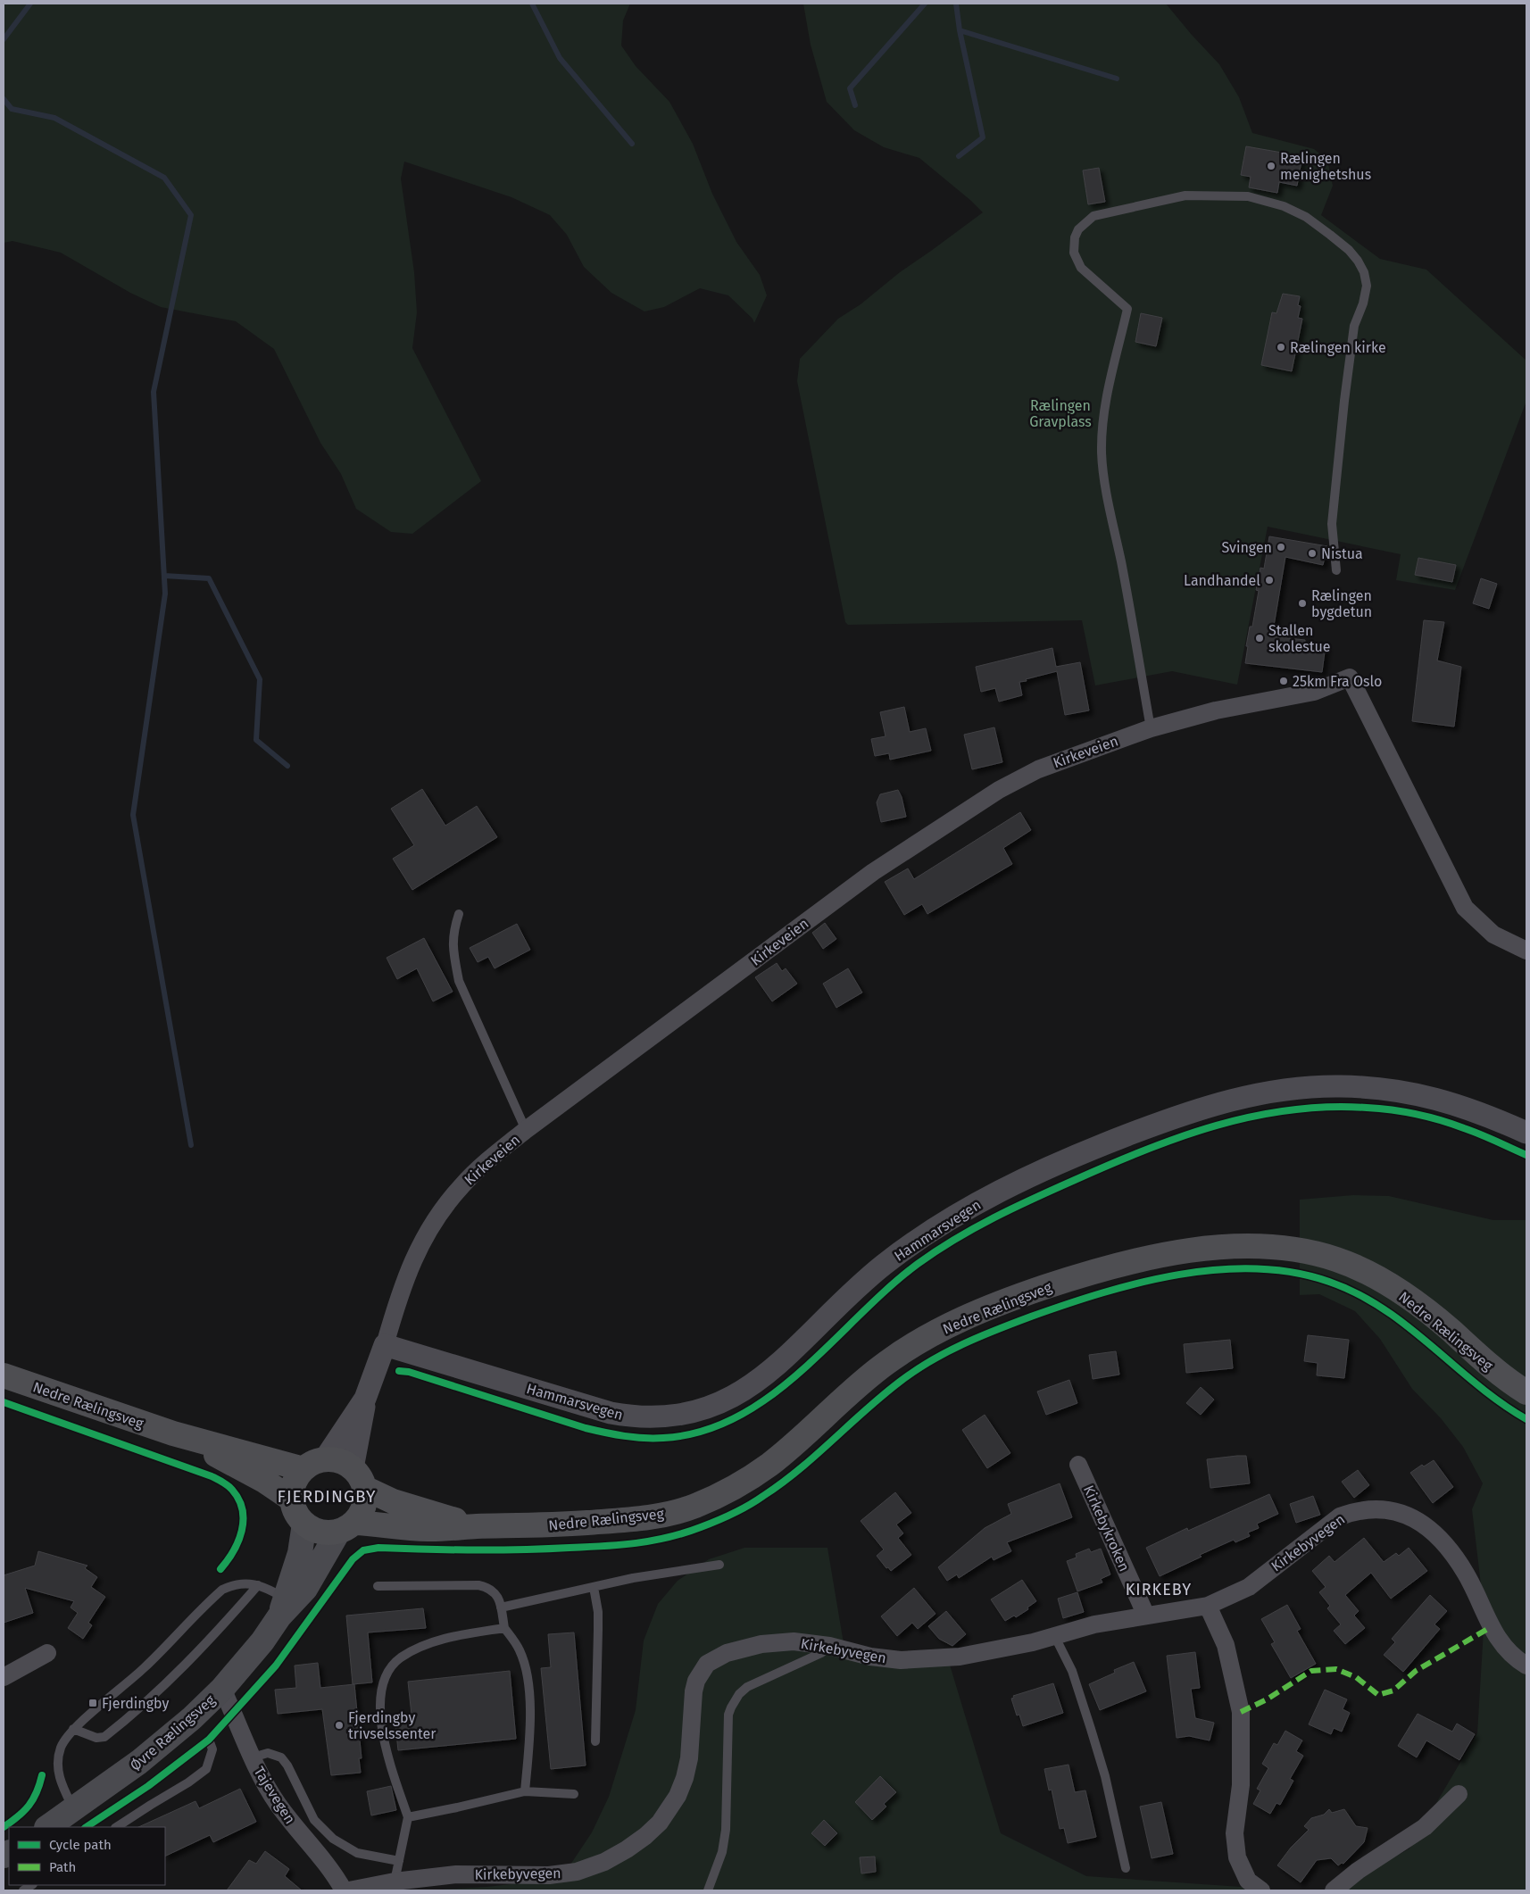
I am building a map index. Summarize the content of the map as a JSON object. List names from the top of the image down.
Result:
{
  "streets": {
    "main road": ["Nedre Rælingsveg", "Øvre Rælingsveg"],
    "street": [
      "Kirkeveien",
      "Hammarsvegen",
      "Kirkebykroken",
      "Kirkebyvegen",
      "Tajevegen"
    ]
  },
  "crossings": [
    ["Kirkeveien", "Hammarsvegen"],
    ["Kirkeveien", "Nedre Rælingsveg"],
    ["Kirkeveien", "Øvre Rælingsveg"],
    ["Nedre Rælingsveg", "Øvre Rælingsveg"],
    ["Kirkebykroken", "Kirkebyvegen"],
    ["Øvre Rælingsveg", "Tajevegen"]
  ],
  "districts": ["FJERDINGBY", "KIRKEBY"],
  "parks": ["Rælingen Gravplass"],
  "places": {
    "other": [
      "Rælingen menighetshus",
      "Rælingen kirke",
      "Svingen",
      "Nistua",
      "Landhandel",
      "Rælingen bygdetun",
      "Stallen skolestue",
      "25km Fra Oslo",
      "Fjerdingby trivselssenter"
    ],
    "transit": ["Fjerdingby"]
  },
  "legend": ["Cycle path", "Path"]
}
